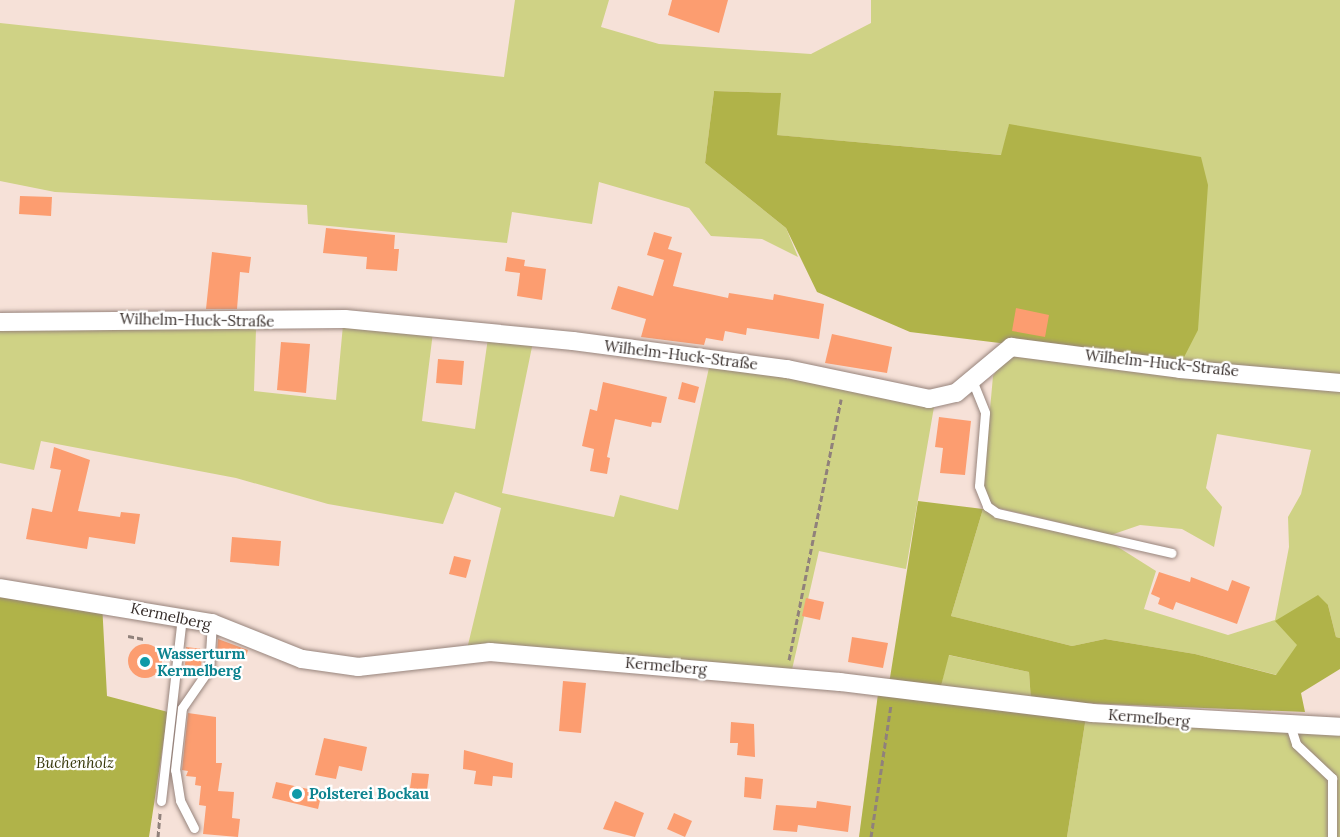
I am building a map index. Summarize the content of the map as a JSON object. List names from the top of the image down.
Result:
{
  "streets": {
    "street": ["Wilhelm-Huck-Straße", "Kermelberg"]
  },
  "parks": ["Buchenholz"],
  "places": ["Wasserturm Kermelberg", "Polsterei Bockau"]
}
